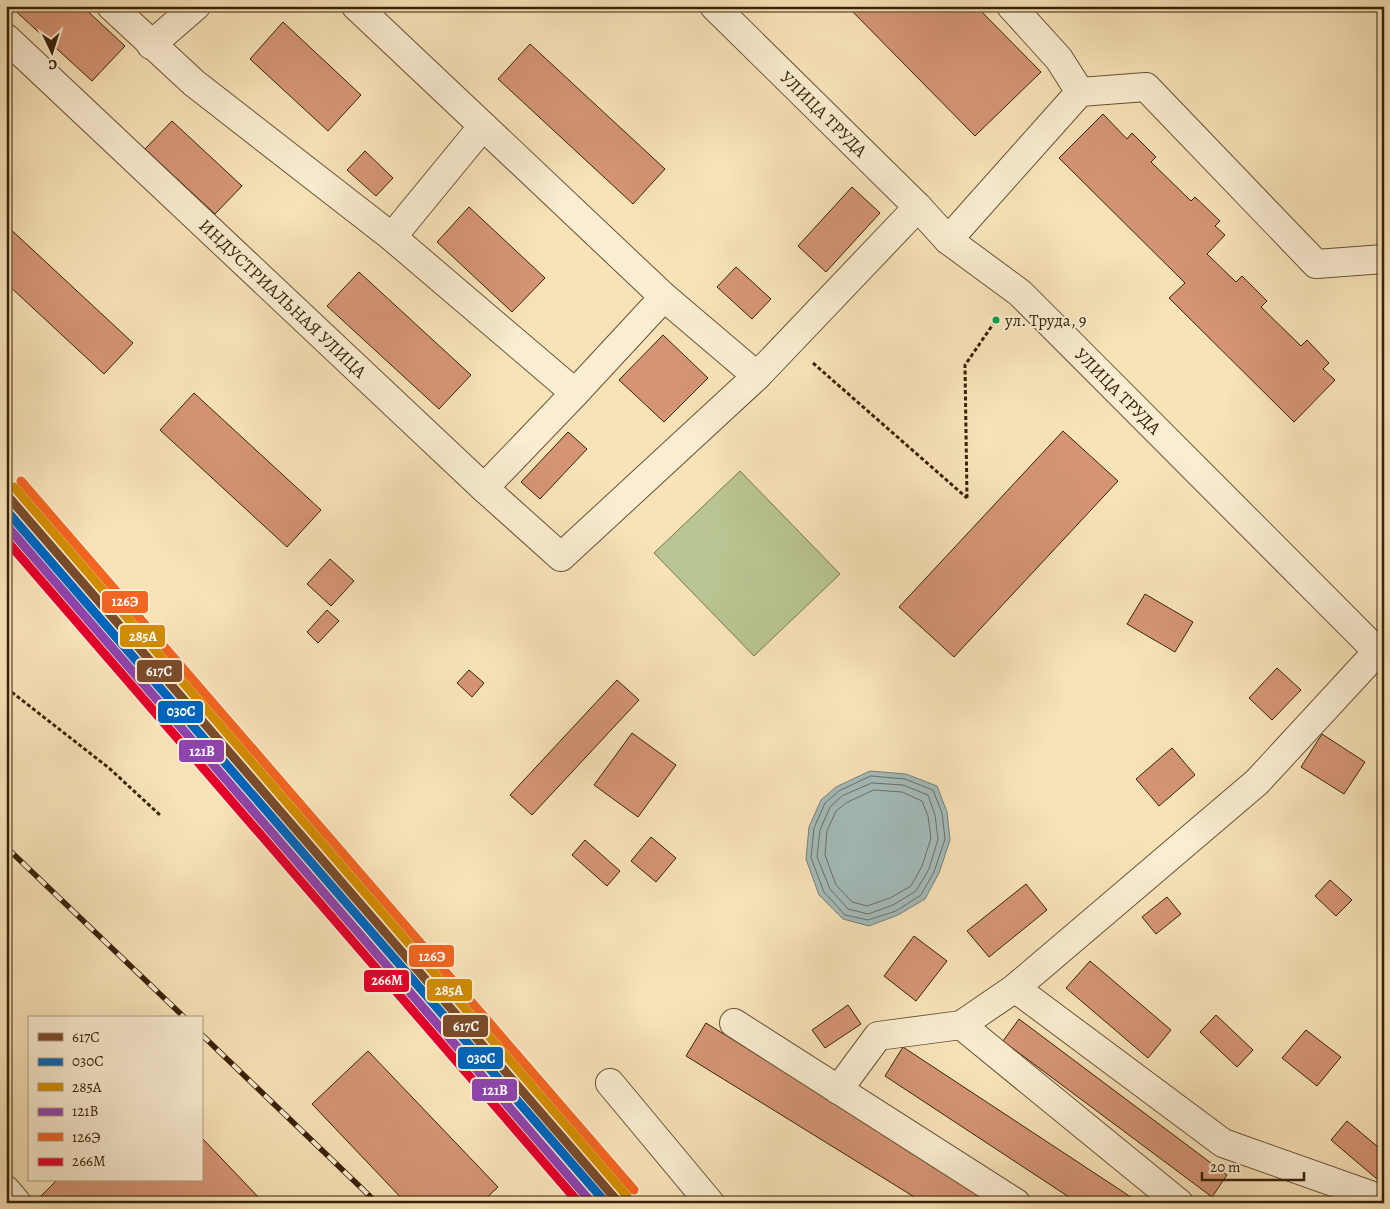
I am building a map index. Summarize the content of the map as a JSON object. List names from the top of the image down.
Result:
{
  "streets": {
    "street": ["УЛИЦА ТРУДА", "ИНДУСТРИАЛЬНАЯ УЛИЦА"]
  },
  "places": ["ул. Труда, 9"],
  "lines": [
    "transit line 126Э",
    "transit line 285А",
    "transit line 617C",
    "transit line 030C",
    "transit line 121В",
    "transit line 266М"
  ],
  "legend": [
    "617C",
    "030C",
    "285А",
    "121В",
    "126Э",
    "266М"
  ],
  "scale_bar": "20 m",
  "north": "bottom"
}
